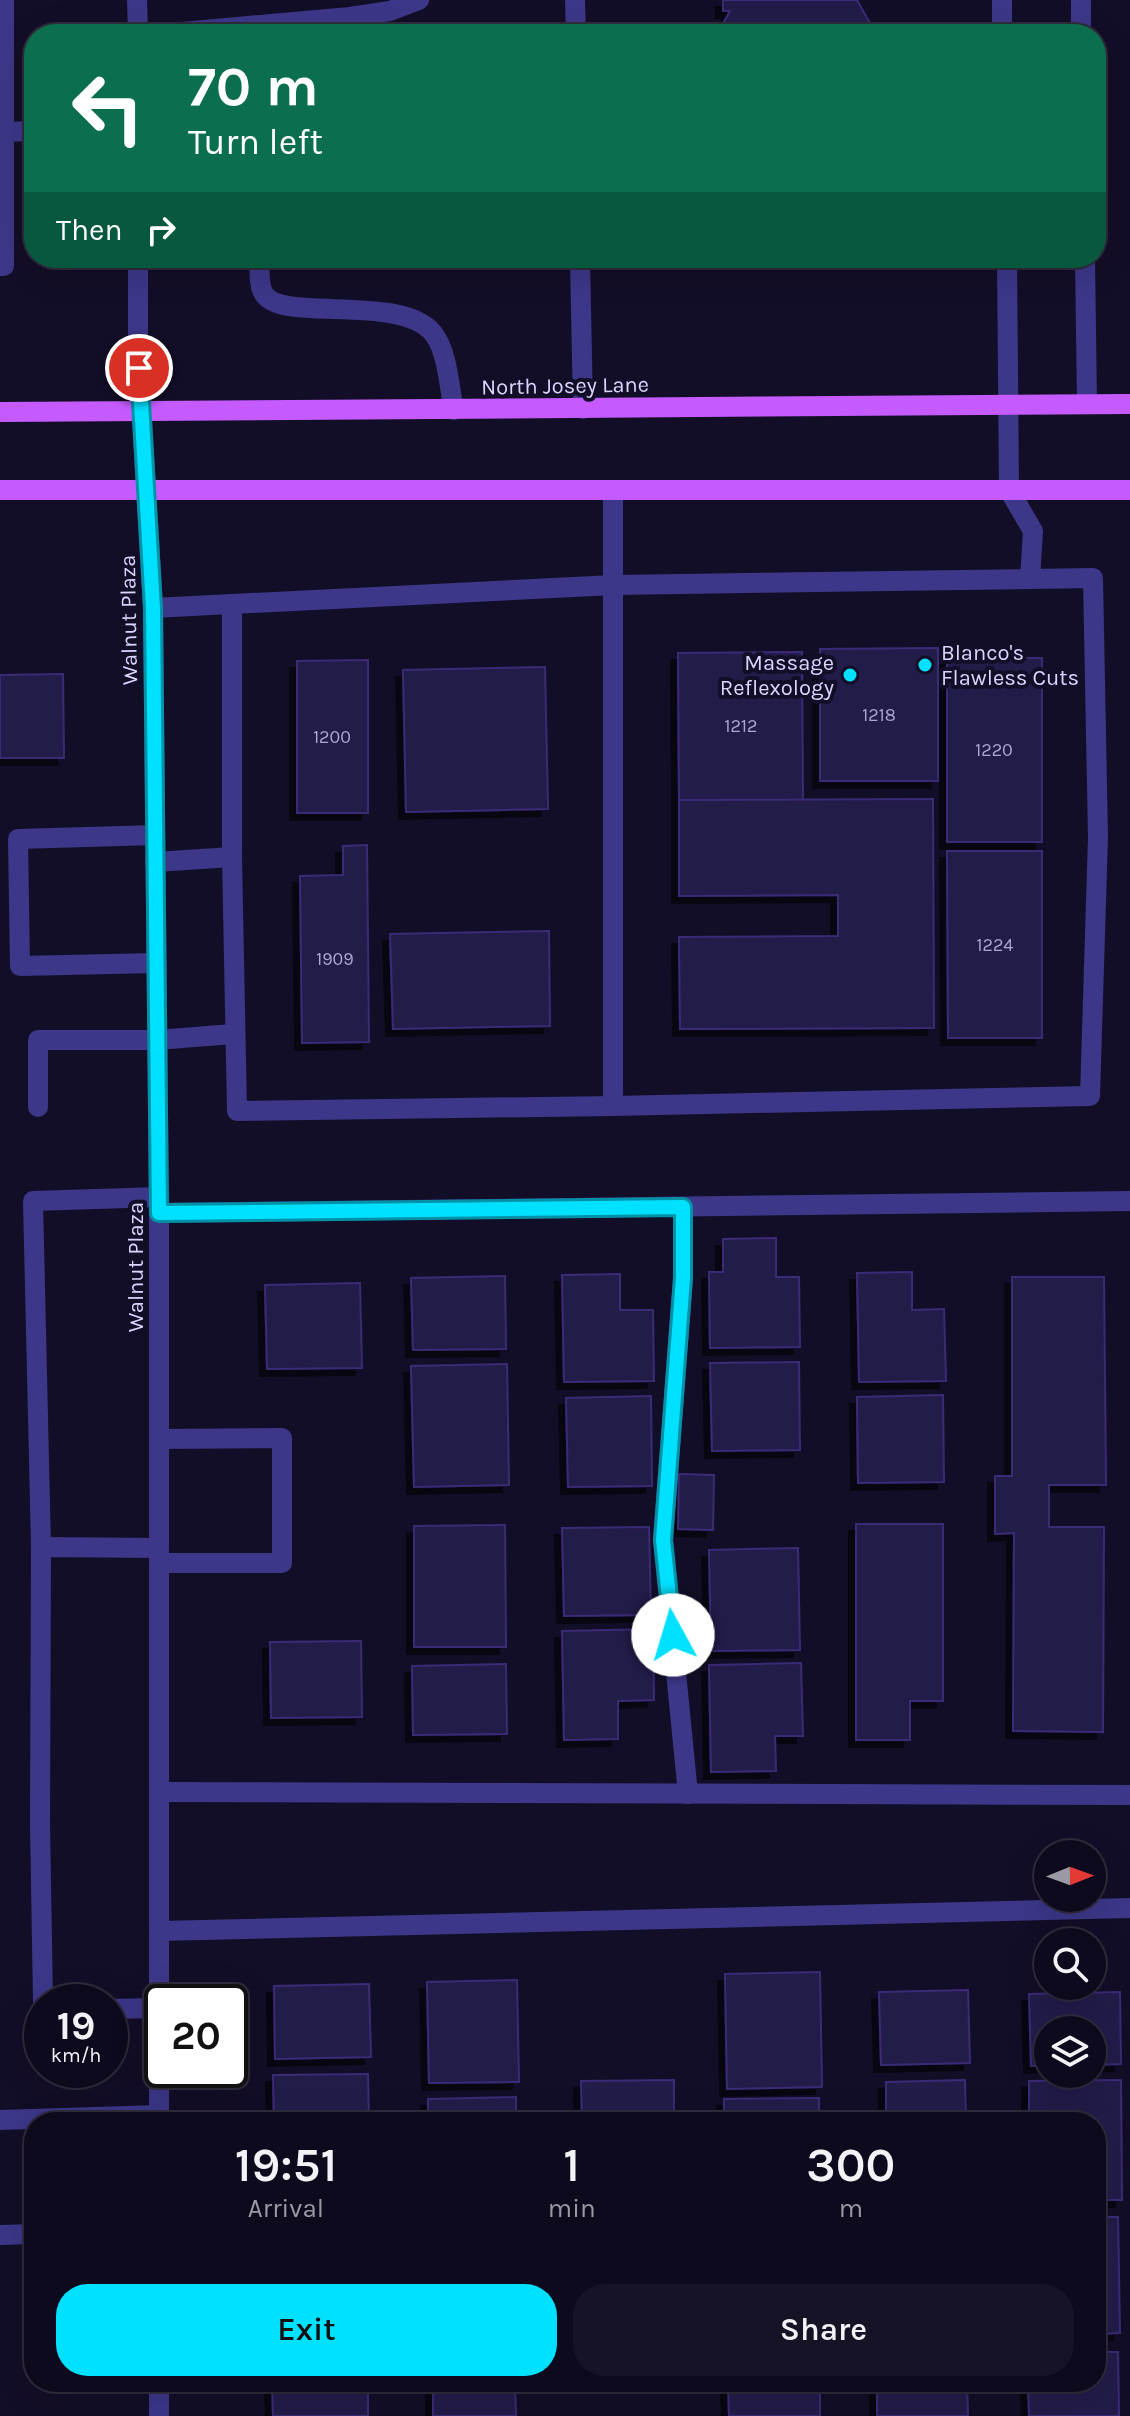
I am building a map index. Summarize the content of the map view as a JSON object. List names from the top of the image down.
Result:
{
  "streets": {
    "main road": ["North Josey Lane"],
    "street": ["Walnut Plaza"]
  },
  "crossings": [
    ["North Josey Lane", "Walnut Plaza"]
  ],
  "places": ["Blanco's Flawless Cuts", "Massage Reflexology"],
  "house_numbers": [
    "1218",
    "1212",
    "1200",
    "1220",
    "1224",
    "1909"
  ],
  "north": "right",
  "page": {
    "turn": ["70 m", "Turn left"],
    "then": "Then",
    "speed": "19 km/h",
    "limit": "20",
    "eta": [
      "19:51",
      "Arrival",
      "1",
      "min",
      "300",
      "m"
    ],
    "buttons": ["Exit", "Share"]
  }
}
